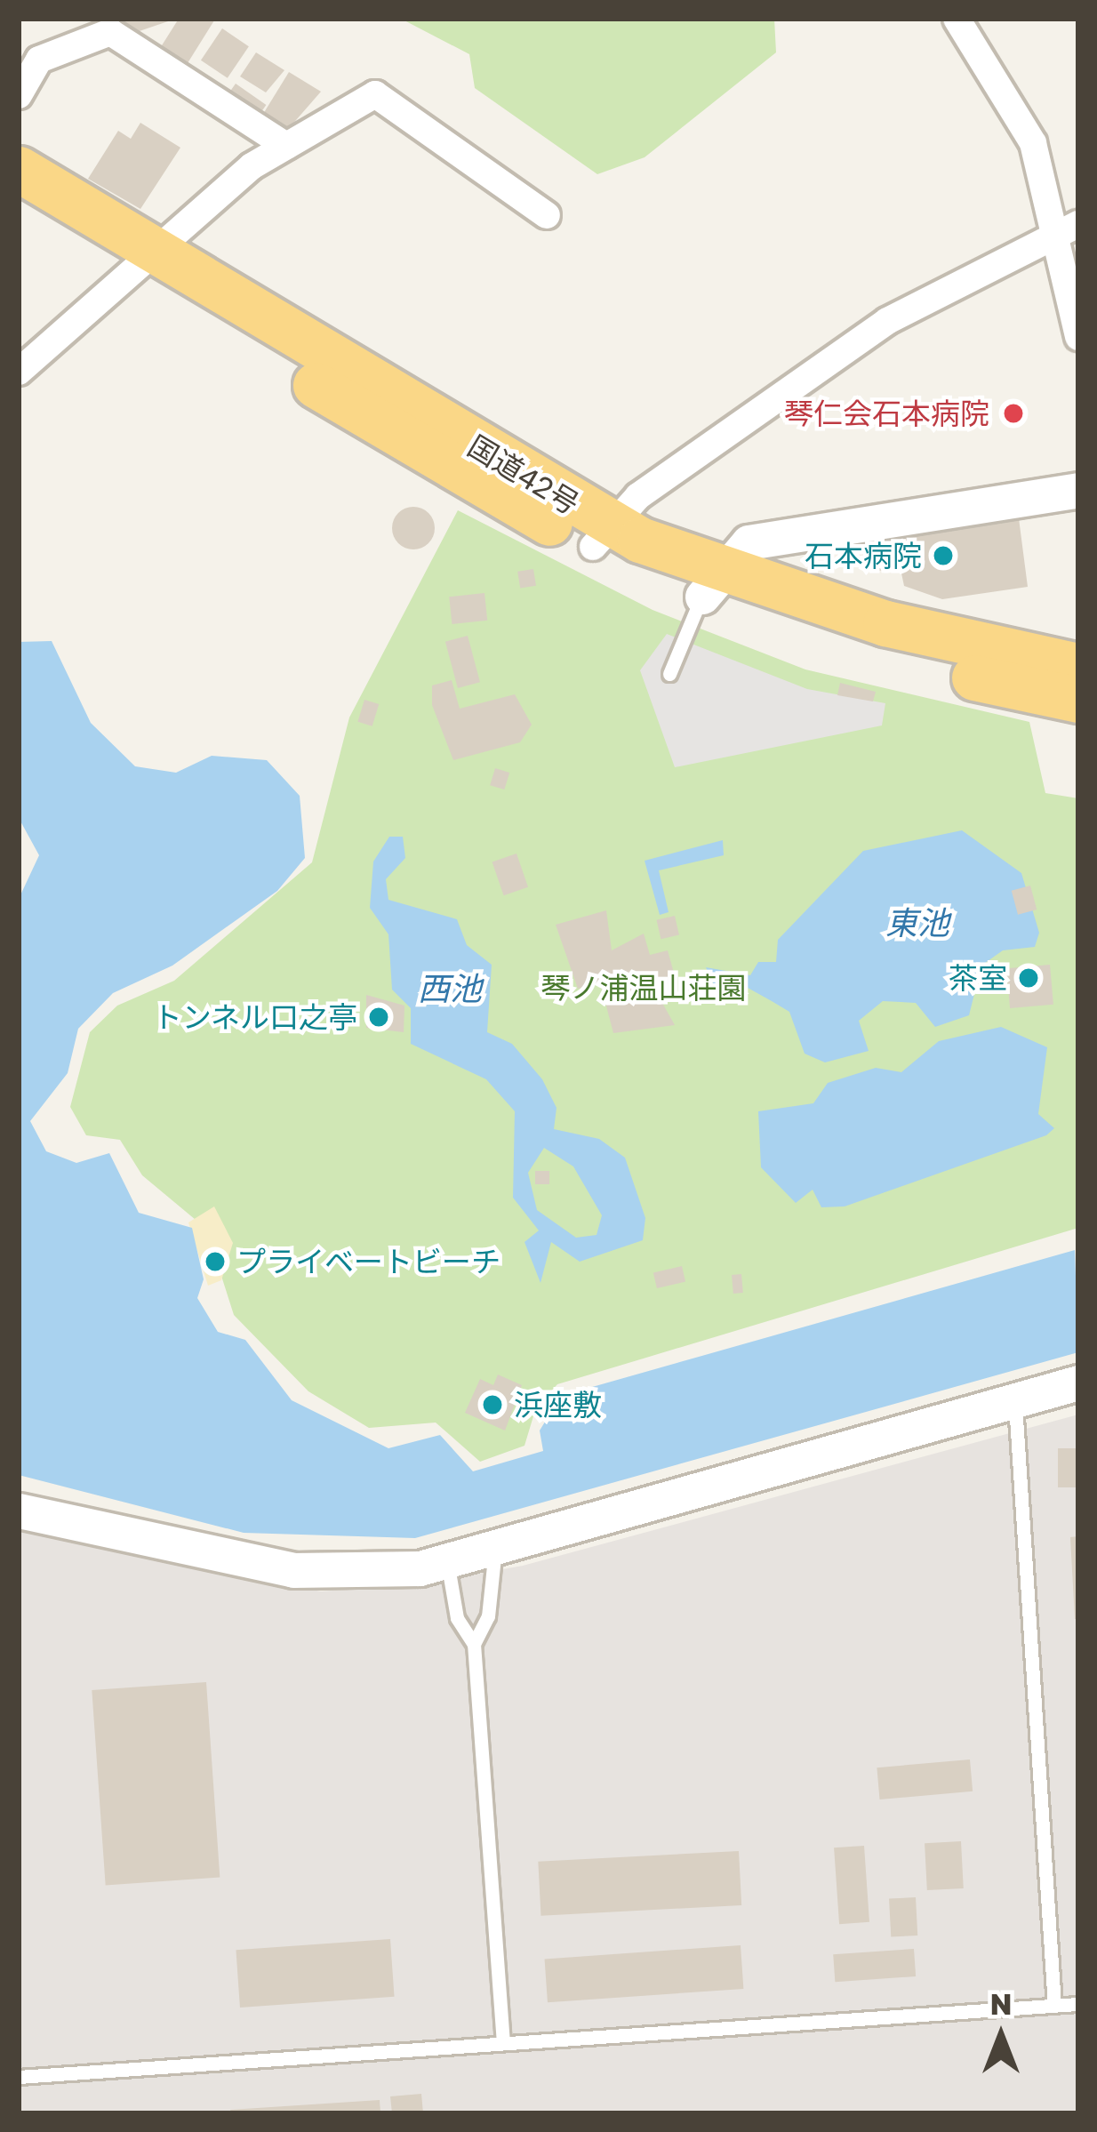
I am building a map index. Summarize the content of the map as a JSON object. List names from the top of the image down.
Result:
{
  "streets": {
    "highway": ["国道42号"]
  },
  "water": ["東池", "西池"],
  "parks": ["琴ノ浦温山荘園"],
  "places": [
    "琴仁会石本病院",
    "石本病院",
    "茶室",
    "トンネル口之亭",
    "プライベートビーチ",
    "浜座敷"
  ],
  "north": "top"
}
